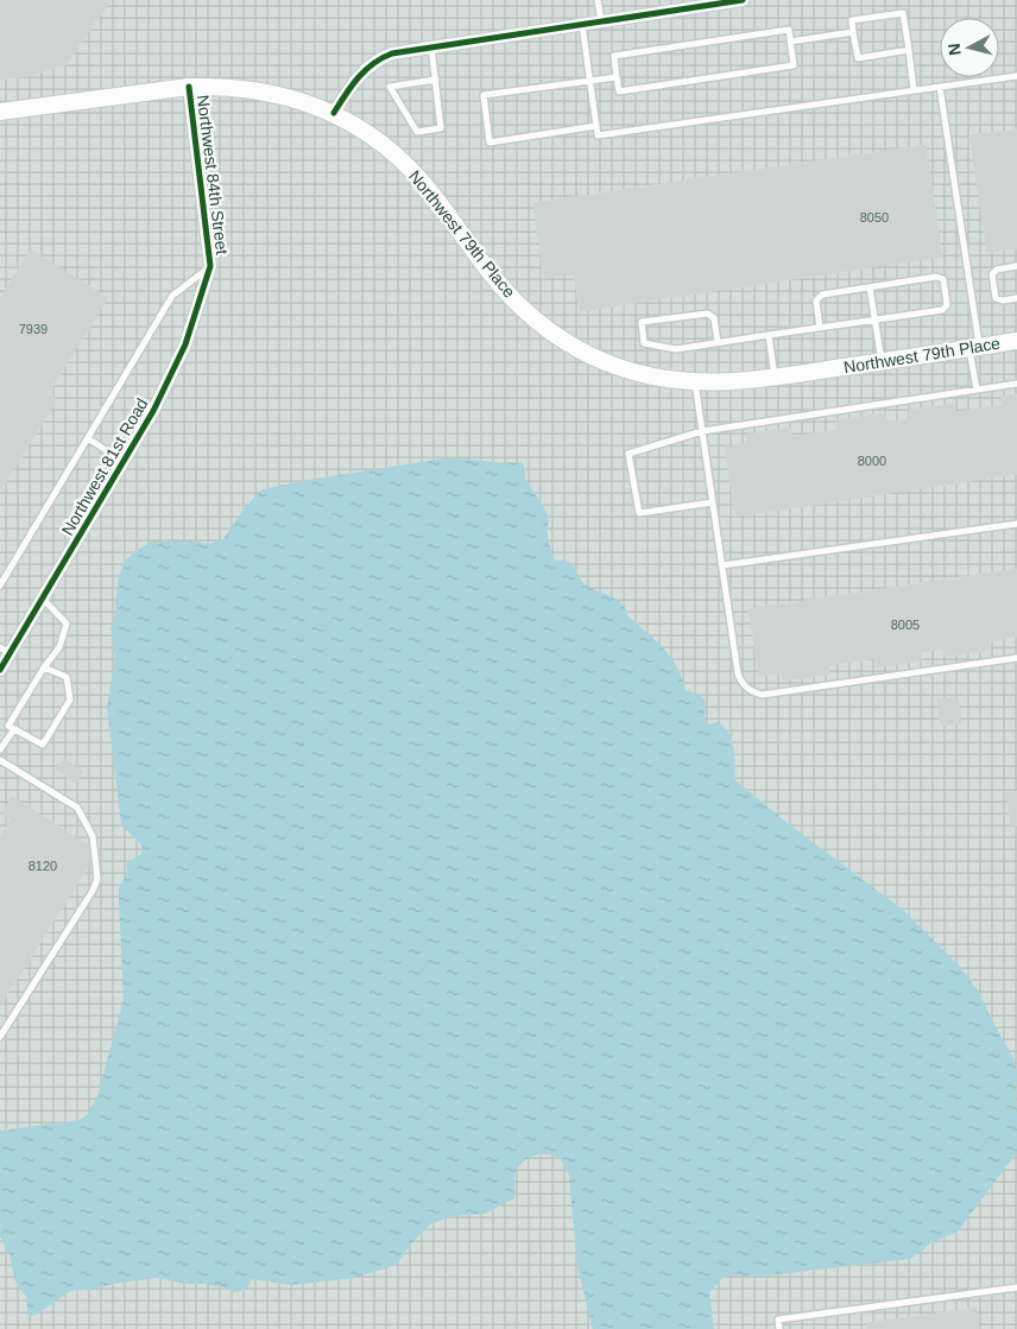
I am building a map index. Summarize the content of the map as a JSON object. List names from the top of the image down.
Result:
{
  "streets": {
    "main road": ["Northwest 79th Place"],
    "street": ["Northwest 84th Street", "Northwest 81st Road"]
  },
  "crossings": [
    ["Northwest 84th Street", "Northwest 79th Place"],
    ["Northwest 84th Street", "Northwest 81st Road"]
  ],
  "house_numbers": [
    "8050",
    "7939",
    "8000",
    "8005",
    "8120"
  ],
  "north": "left"
}
